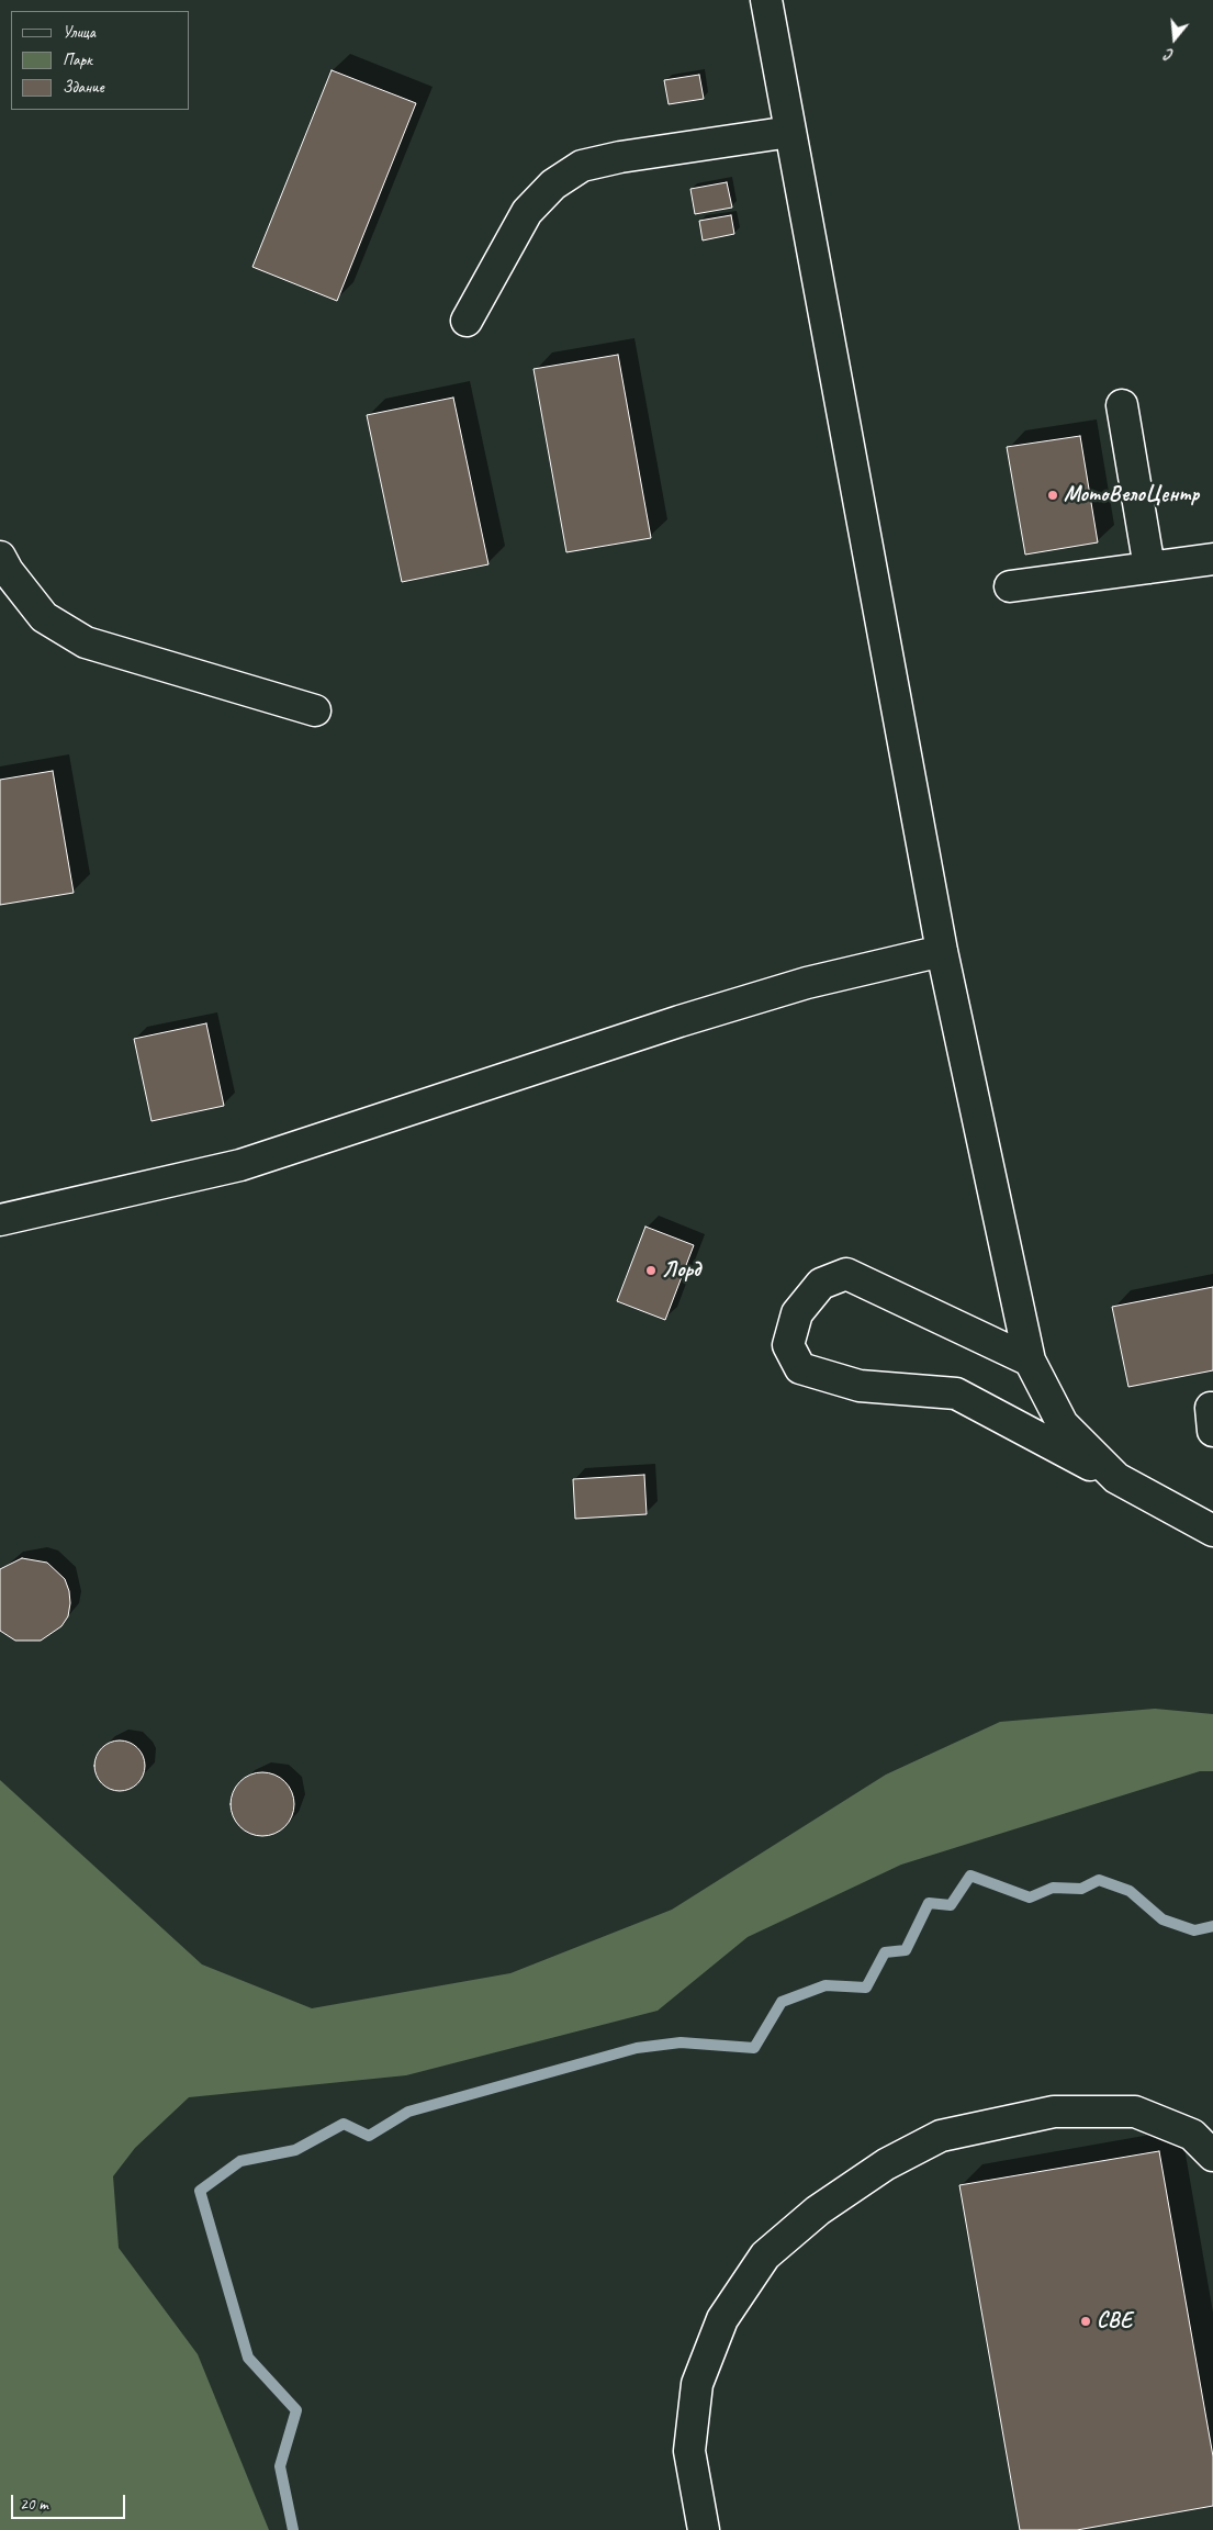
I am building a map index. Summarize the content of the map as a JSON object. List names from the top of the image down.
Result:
{
  "places": ["МотоВелоЦентр", "Лорд", "СВЕ"],
  "legend": ["Улица", "Парк", "Здание"],
  "scale_bar": "20 m",
  "north": "bottom"
}
